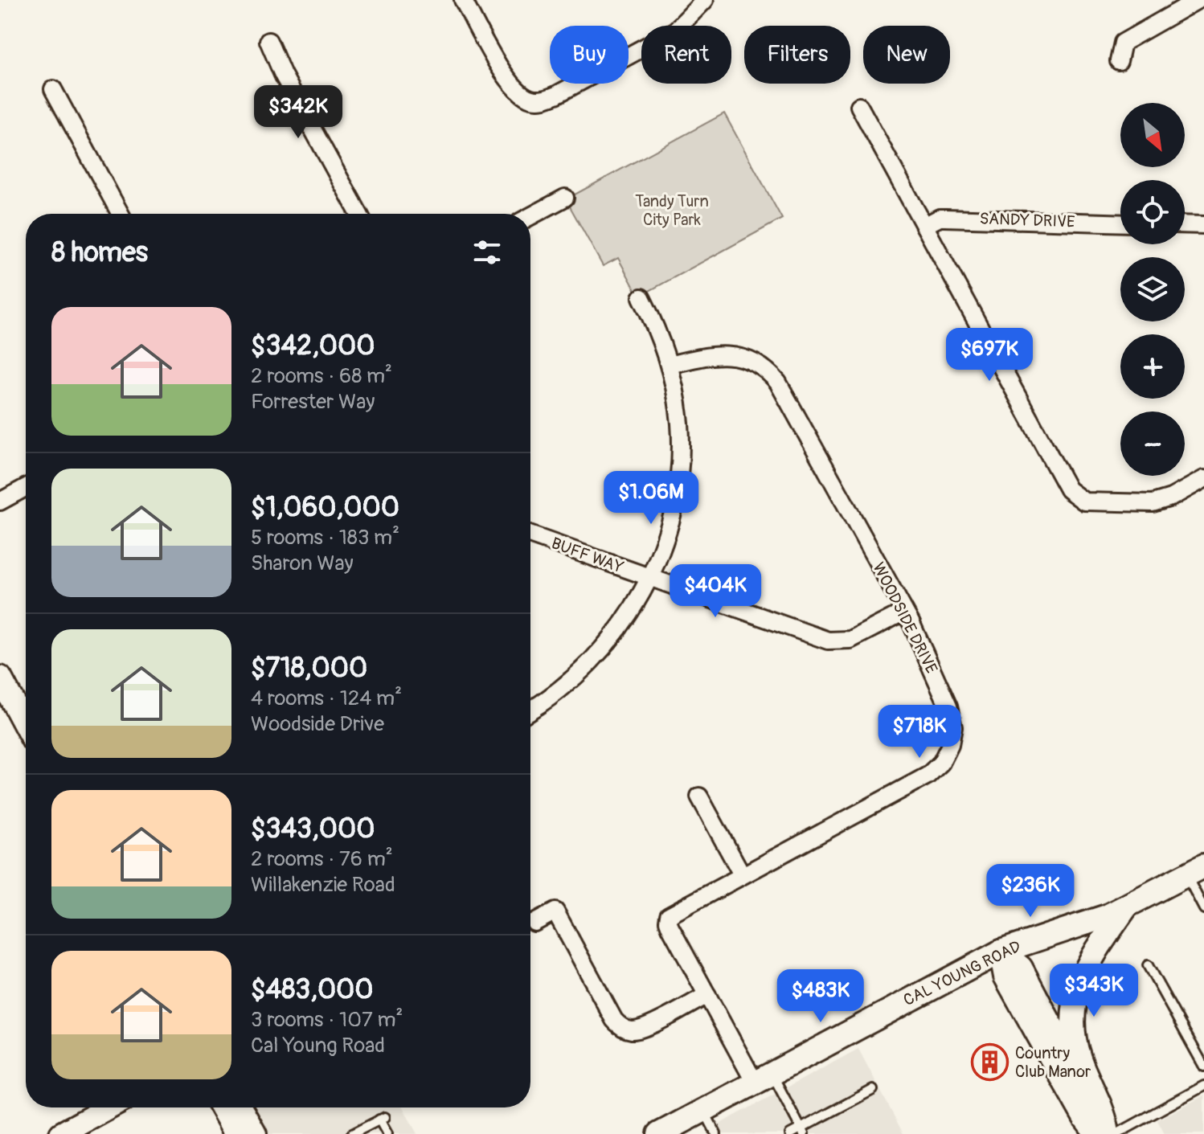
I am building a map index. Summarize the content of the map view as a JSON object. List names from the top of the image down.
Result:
{
  "streets": {
    "main road": ["CAL YOUNG ROAD"],
    "street": ["SANDY DRIVE", "BUFF WAY", "WOODSIDE DRIVE"]
  },
  "crossings": [
    ["BUFF WAY", "WOODSIDE DRIVE"],
    ["WOODSIDE DRIVE", "CAL YOUNG ROAD"]
  ],
  "parks": ["Tandy Turn City Park"],
  "places": {
    "building": ["Country Club Manor"]
  },
  "north": "bottom right",
  "page": {
    "chip": [
      "Buy",
      "Rent",
      "Filters",
      "New"
    ],
    "price": [
      "$342K",
      "$697K",
      "$1.06M",
      "$404K",
      "$718K",
      "$236K",
      "$343K",
      "$483K"
    ],
    "map_buttons": ["+", "−"],
    "heading": "8 homes",
    "list": [
      {
        "name": "$342,000",
        "note": "2 rooms · 68 m² · Forrester Way"
      },
      {
        "name": "$1,060,000",
        "note": "5 rooms · 183 m² · Sharon Way"
      },
      {
        "name": "$718,000",
        "note": "4 rooms · 124 m² · Woodside Drive"
      },
      {
        "name": "$343,000",
        "note": "2 rooms · 76 m² · Willakenzie Road"
      },
      {
        "name": "$483,000",
        "note": "3 rooms · 107 m² · Cal Young Road"
      }
    ]
  }
}
